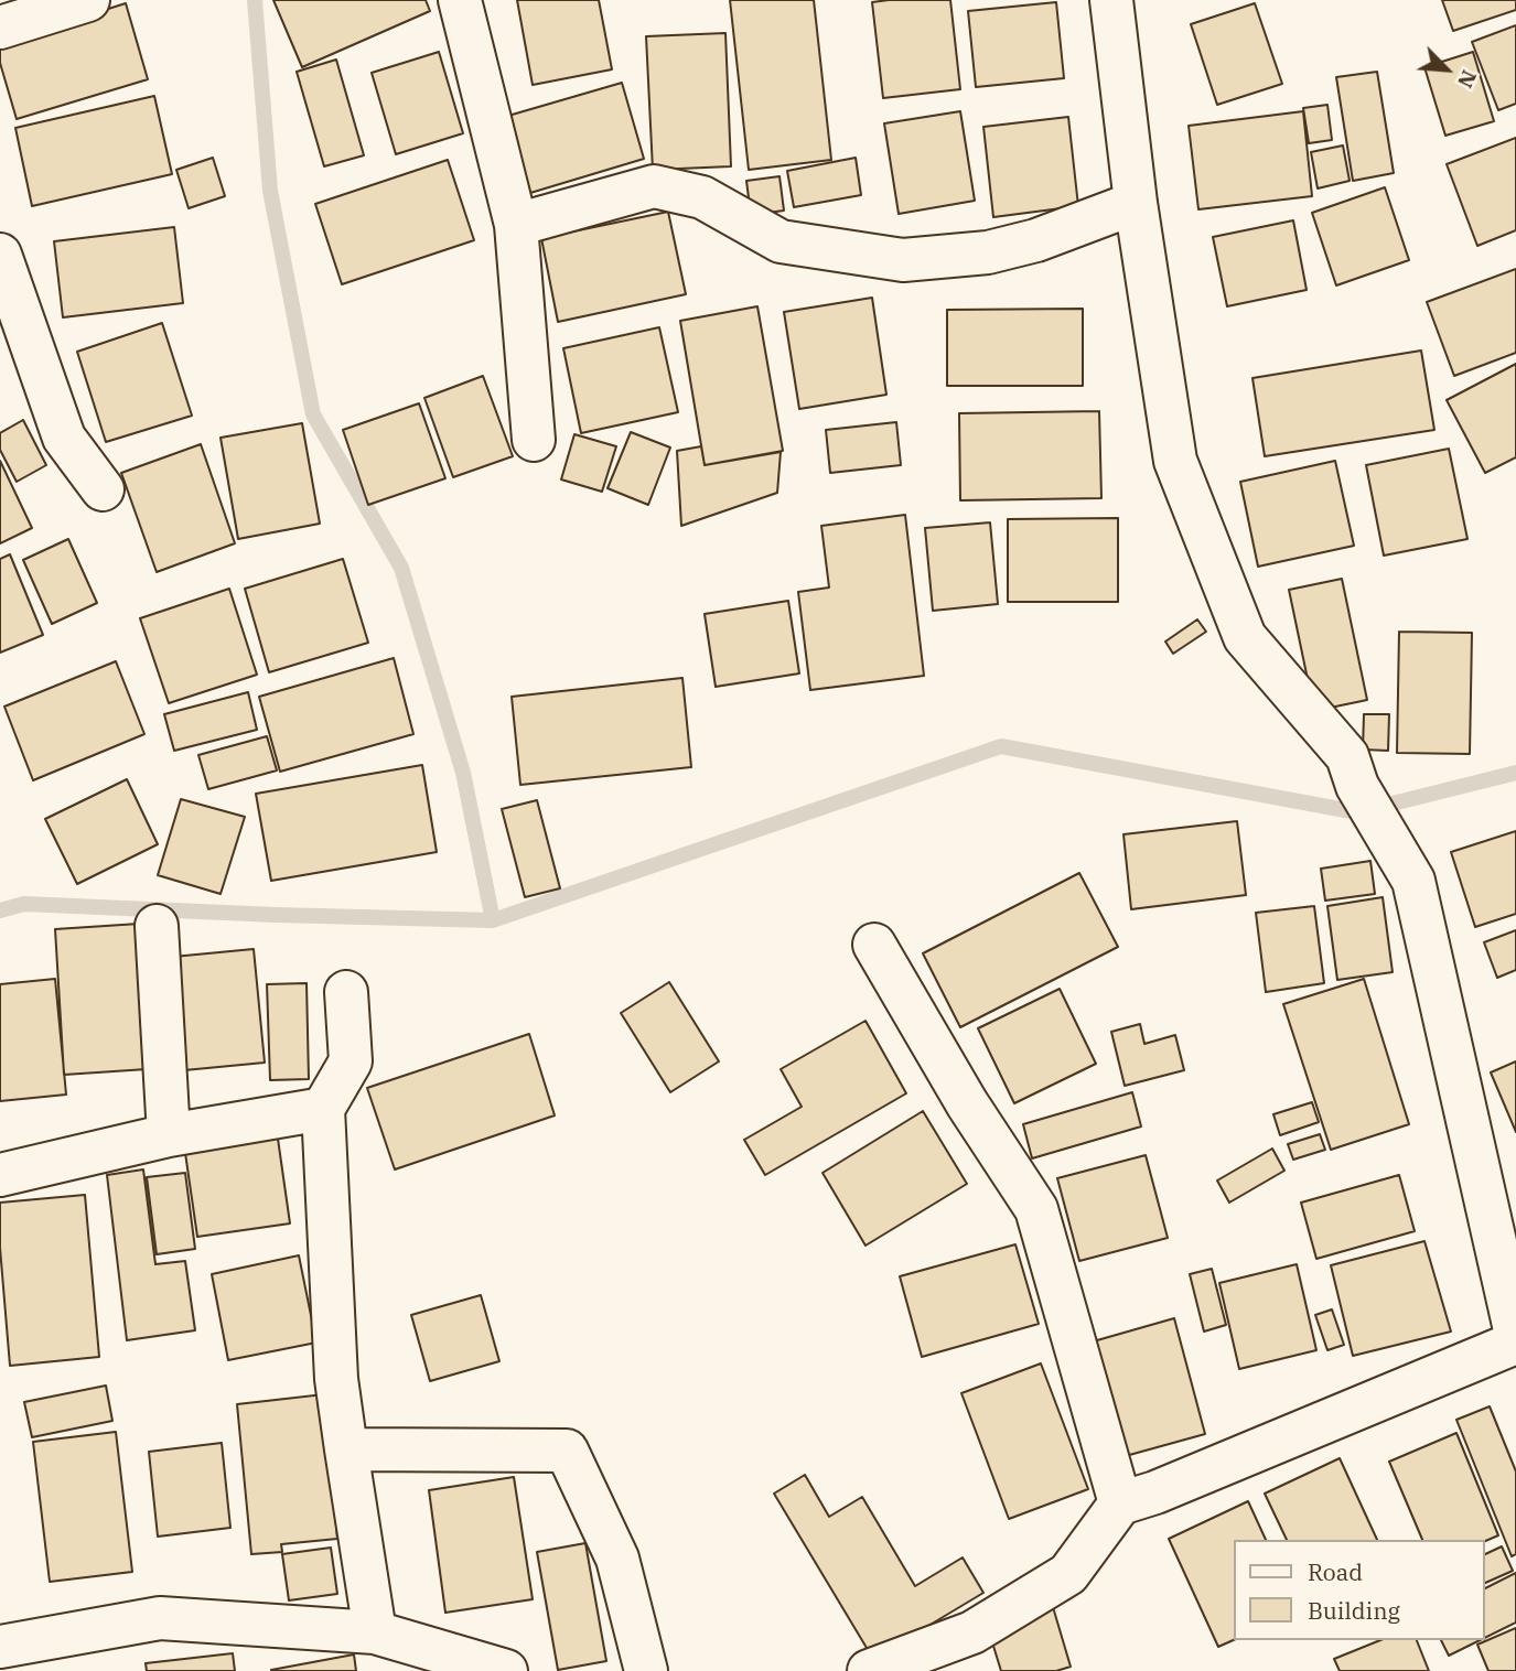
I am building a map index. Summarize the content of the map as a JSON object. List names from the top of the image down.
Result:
{
  "legend": ["Road", "Building"],
  "north": "bottom right"
}
